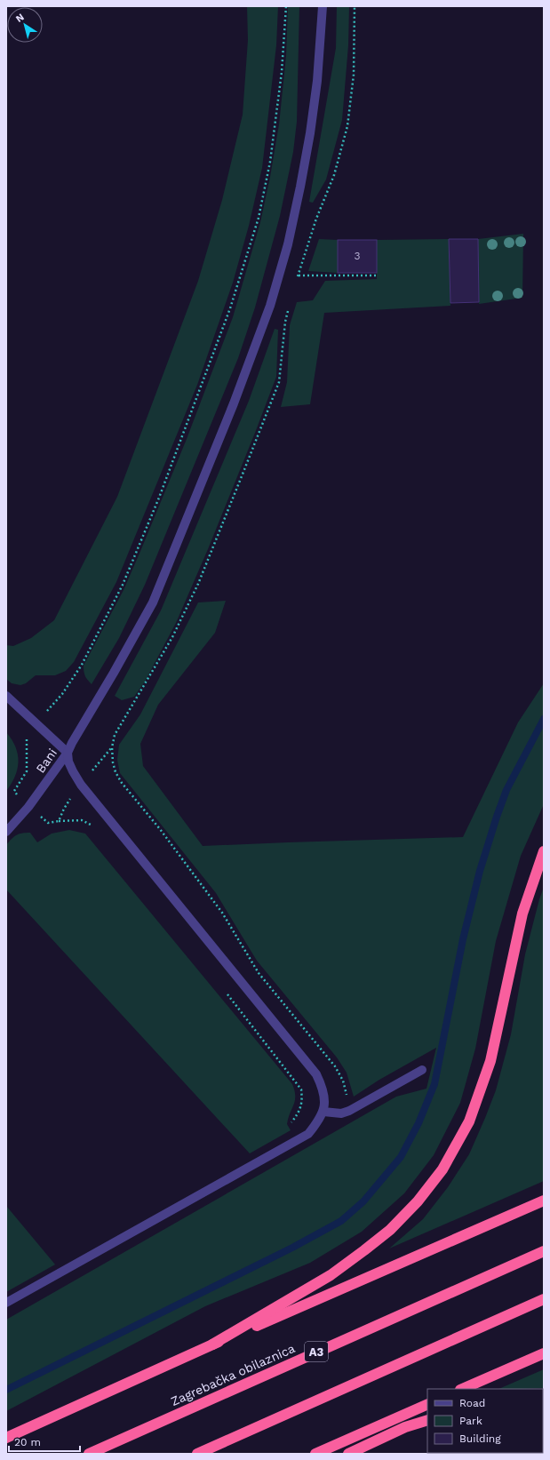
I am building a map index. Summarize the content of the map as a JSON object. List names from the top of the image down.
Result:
{
  "streets": {
    "highway": ["A3", "Zagrebačka obilaznica"],
    "street": ["Bani"]
  },
  "house_numbers": ["3"],
  "legend": ["Road", "Park", "Building"],
  "scale_bar": "20 m",
  "north": "top left"
}
